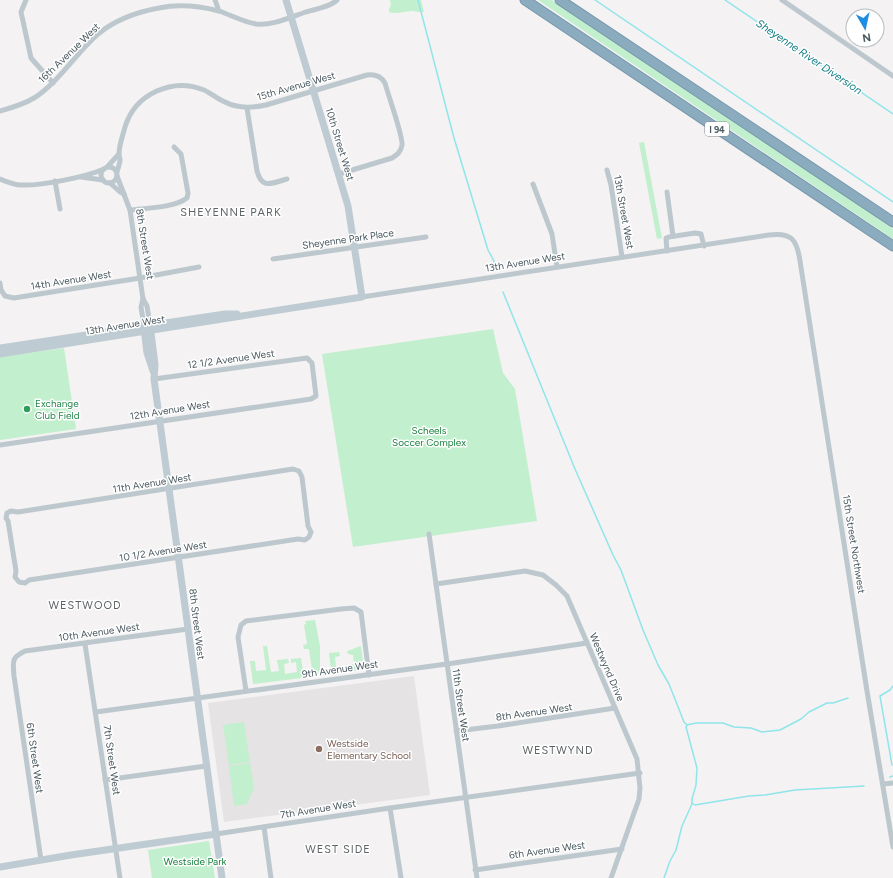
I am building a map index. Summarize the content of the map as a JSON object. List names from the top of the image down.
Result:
{
  "streets": {
    "highway": ["I 94"],
    "street": [
      "16th Avenue West",
      "15th Avenue West",
      "10th Street West",
      "13th Street West",
      "Sheyenne Park Place",
      "8th Street West",
      "13th Avenue West",
      "14th Avenue West",
      "12 1/2 Avenue West",
      "12th Avenue West",
      "11th Avenue West",
      "15th Street Northwest",
      "10 1/2 Avenue West",
      "10th Avenue West",
      "Westwynd Drive",
      "9th Avenue West",
      "11th Street West",
      "8th Avenue West",
      "6th Street West",
      "7th Street West",
      "7th Avenue West",
      "6th Avenue West"
    ]
  },
  "crossings": [
    ["16th Avenue West", "10th Street West"],
    ["15th Avenue West", "10th Street West"],
    ["15th Avenue West", "8th Street West"],
    ["10th Street West", "Sheyenne Park Place"],
    ["10th Street West", "13th Avenue West"],
    ["13th Street West", "13th Avenue West"],
    ["8th Street West", "13th Avenue West"],
    ["8th Street West", "14th Avenue West"],
    ["8th Street West", "12 1/2 Avenue West"],
    ["8th Street West", "12th Avenue West"],
    ["8th Street West", "11th Avenue West"],
    ["8th Street West", "10 1/2 Avenue West"],
    ["8th Street West", "10th Avenue West"],
    ["8th Street West", "9th Avenue West"],
    ["8th Street West", "7th Avenue West"],
    ["13th Avenue West", "15th Street Northwest"],
    ["12 1/2 Avenue West", "12th Avenue West"],
    ["11th Avenue West", "10 1/2 Avenue West"],
    ["10th Avenue West", "6th Street West"],
    ["10th Avenue West", "7th Street West"],
    ["Westwynd Drive", "9th Avenue West"],
    ["Westwynd Drive", "11th Street West"],
    ["Westwynd Drive", "8th Avenue West"],
    ["Westwynd Drive", "7th Avenue West"],
    ["Westwynd Drive", "6th Avenue West"],
    ["9th Avenue West", "11th Street West"],
    ["9th Avenue West", "7th Street West"],
    ["11th Street West", "8th Avenue West"],
    ["11th Street West", "7th Avenue West"],
    ["11th Street West", "6th Avenue West"],
    ["6th Street West", "7th Avenue West"],
    ["7th Street West", "7th Avenue West"]
  ],
  "districts": [
    "SHEYENNE PARK",
    "WESTWOOD",
    "WESTWYND",
    "WEST SIDE"
  ],
  "water": ["Sheyenne River Diversion"],
  "parks": ["Scheels Soccer Complex", "Westside Park"],
  "places": ["Exchange Club Field", "Westside Elementary School"],
  "north": "bottom"
}
